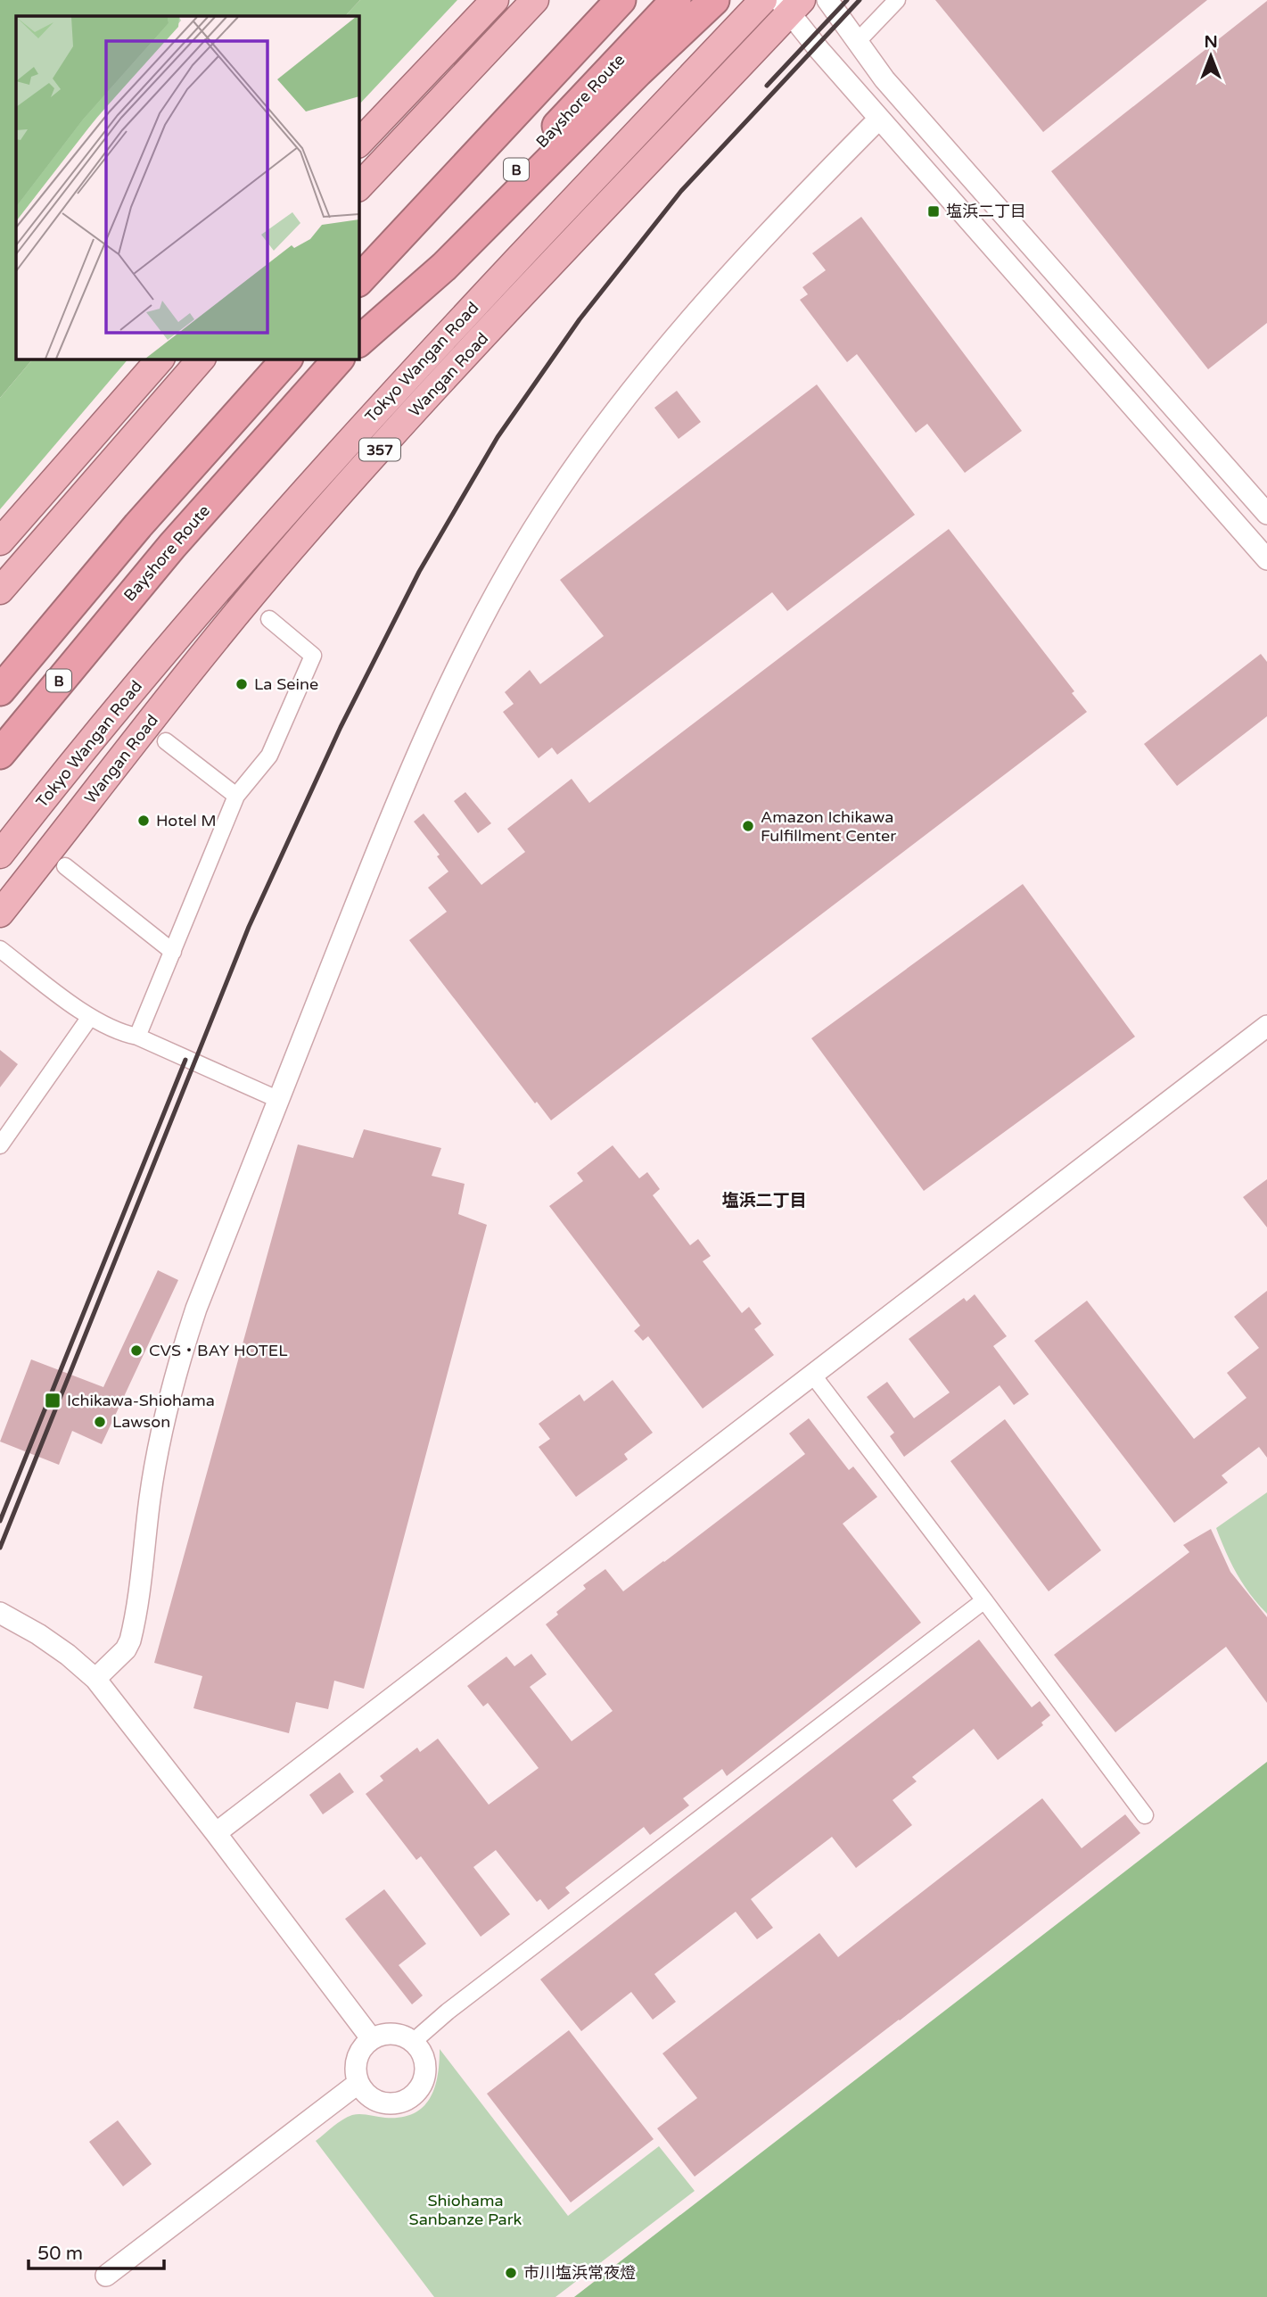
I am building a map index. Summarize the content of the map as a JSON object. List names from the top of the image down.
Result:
{
  "streets": {
    "highway": [
      "Bayshore Route",
      "B",
      "Tokyo Wangan Road",
      "Wangan Road",
      "357"
    ]
  },
  "districts": ["塩浜二丁目"],
  "parks": ["Shiohama Sanbanze Park"],
  "places": {
    "transit": ["塩浜二丁目", "Ichikawa-Shiohama"],
    "other": [
      "La Seine",
      "Hotel M",
      "Amazon Ichikawa Fulfillment Center",
      "CVS・BAY HOTEL",
      "Lawson",
      "市川塩浜常夜燈"
    ]
  },
  "scale_bar": "50 m",
  "north": "top"
}
